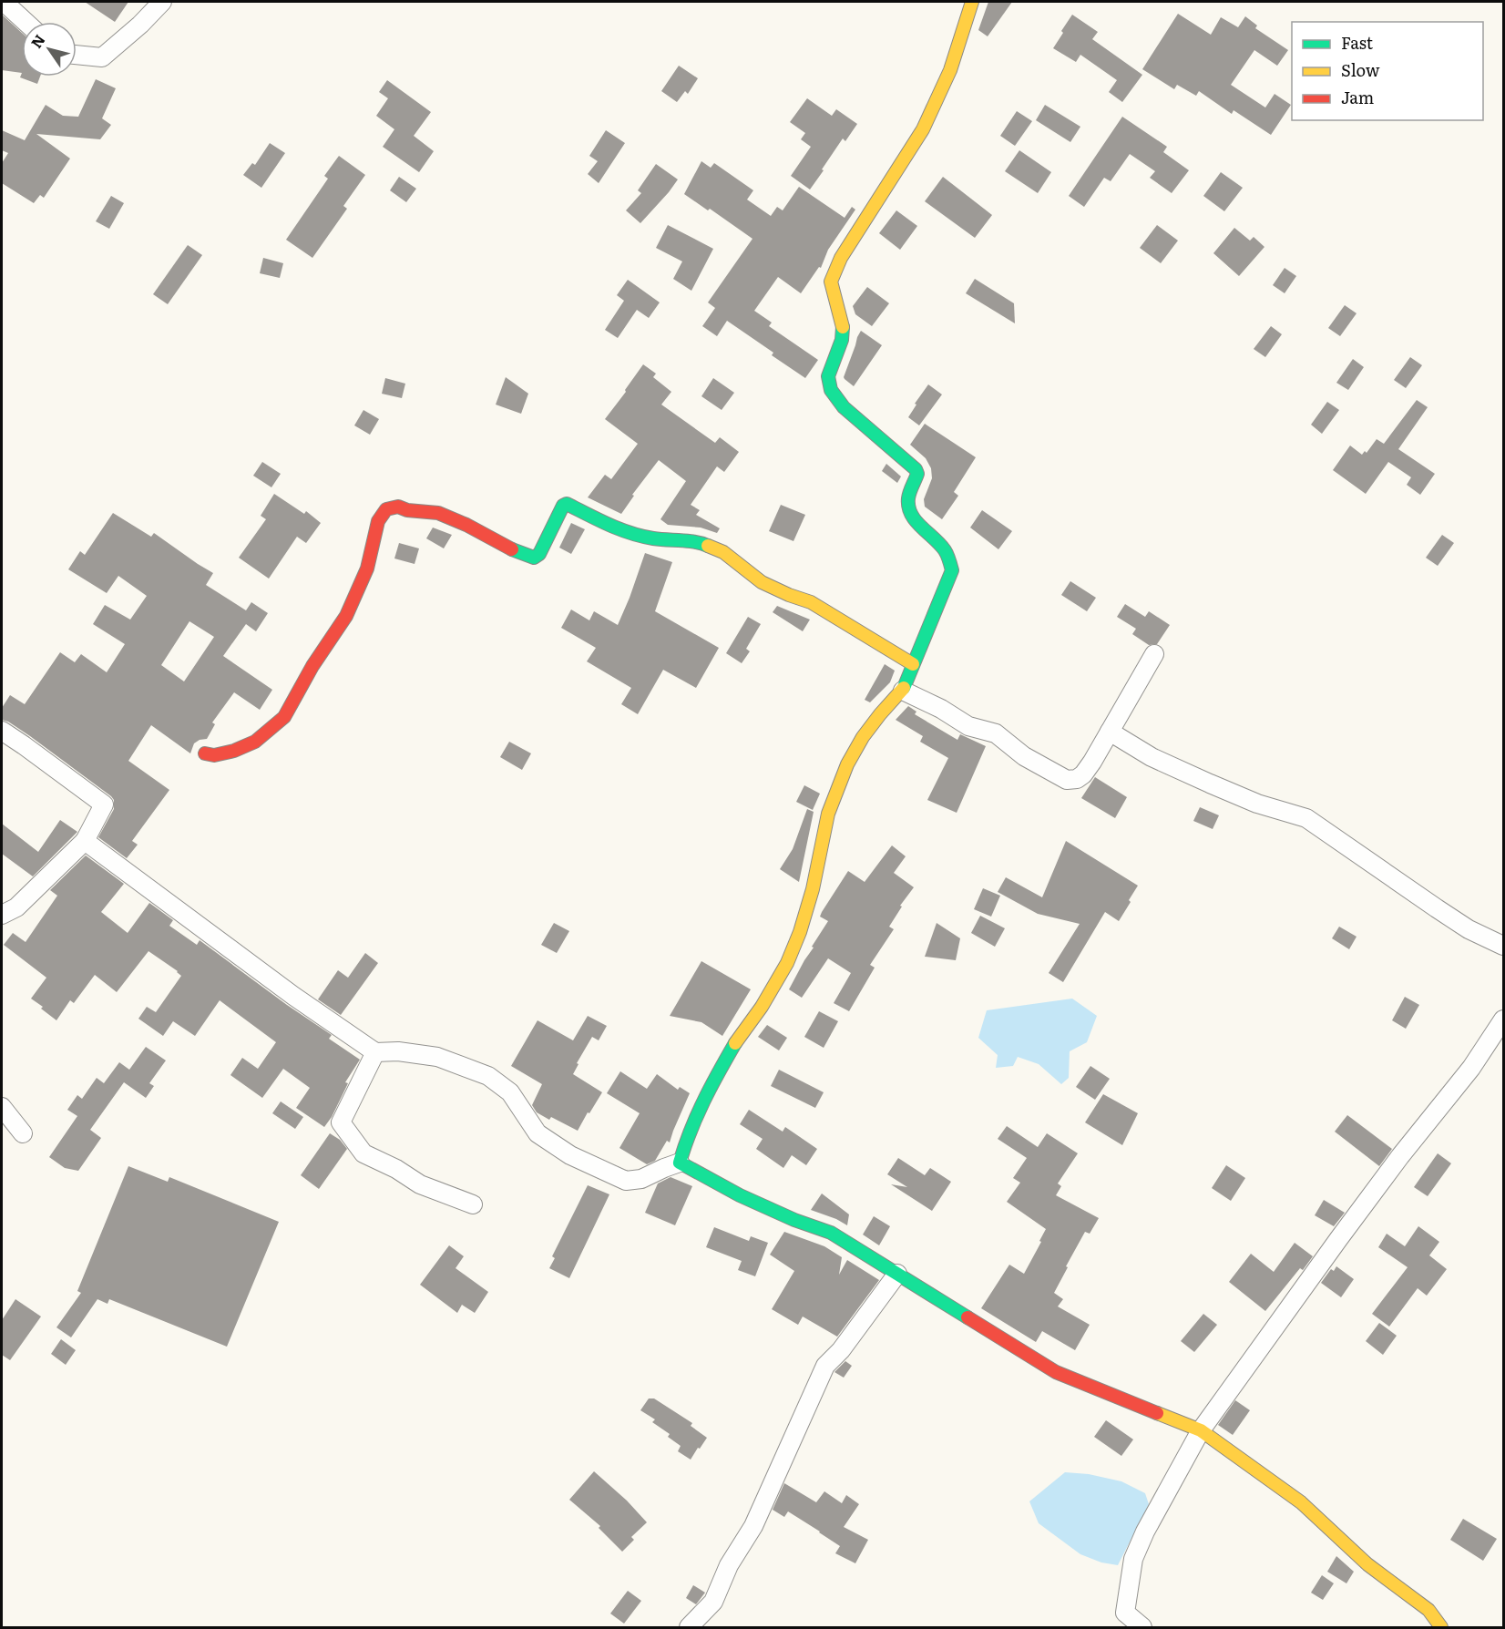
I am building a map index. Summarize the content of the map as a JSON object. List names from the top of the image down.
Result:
{
  "legend": ["Fast", "Slow", "Jam"],
  "north": "top left"
}
